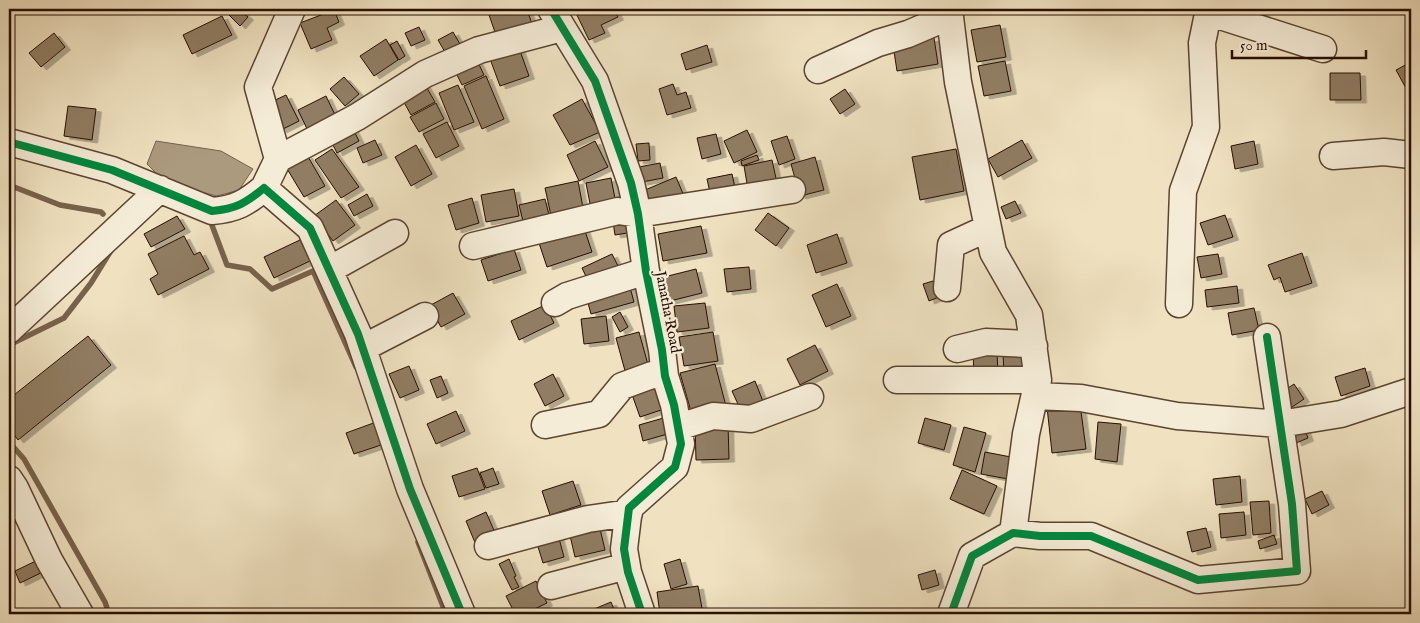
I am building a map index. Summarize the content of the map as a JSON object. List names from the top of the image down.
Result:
{
  "streets": {
    "street": ["Janatha Road"]
  },
  "scale_bar": "50 m"
}
